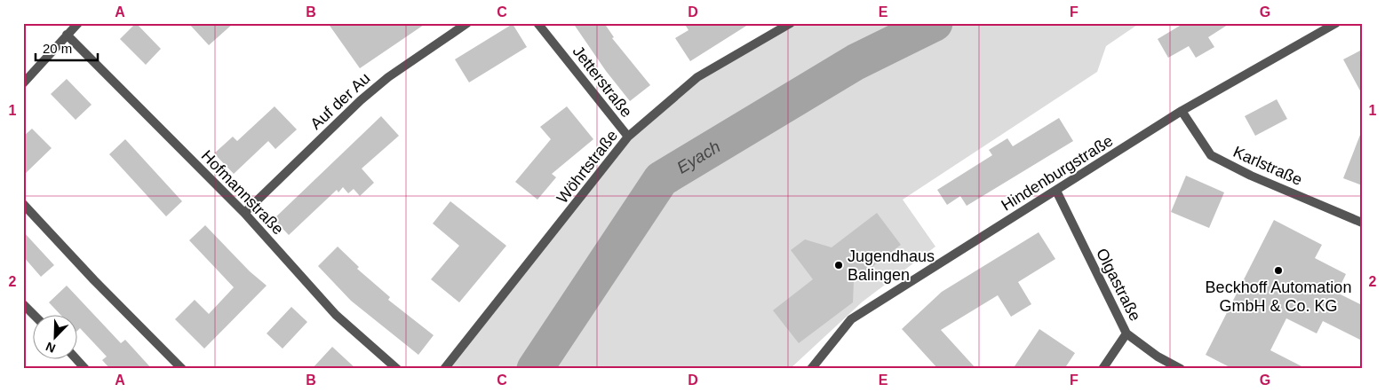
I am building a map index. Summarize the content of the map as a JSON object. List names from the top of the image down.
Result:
{
  "streets": {
    "street": [
      "Jetterstraße",
      "Auf der Au",
      "Karlstraße",
      "Wöhrtstraße",
      "Hindenburgstraße",
      "Hofmannstraße",
      "Olgastraße"
    ]
  },
  "crossings": [
    ["Jetterstraße", "Wöhrtstraße"],
    ["Auf der Au", "Hofmannstraße"],
    ["Karlstraße", "Hindenburgstraße"],
    ["Hindenburgstraße", "Olgastraße"]
  ],
  "water": ["Eyach"],
  "places": ["Jugendhaus Balingen", "Beckhoff Automation GmbH & Co. KG"],
  "scale_bar": "20 m",
  "north": "bottom left",
  "grid": {
    "columns": [
      "A",
      "B",
      "C",
      "D",
      "E",
      "F",
      "G"
    ],
    "rows": ["1", "2"]
  }
}
